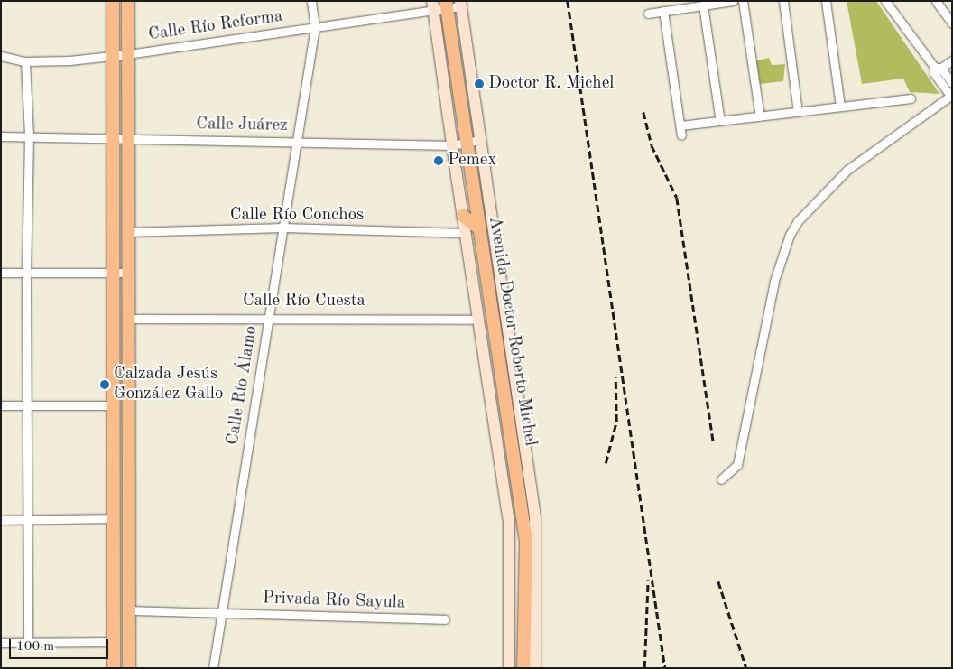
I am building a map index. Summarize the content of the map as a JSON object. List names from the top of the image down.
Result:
{
  "streets": {
    "main road": ["Avenida Doctor Roberto Michel"],
    "street": [
      "Calle Río Reforma",
      "Calle Juárez",
      "Calle Río Conchos",
      "Calle Río Cuesta",
      "Calle Río Álamo",
      "Privada Río Sayula"
    ]
  },
  "crossings": [
    ["Calle Río Reforma", "Avenida Doctor Roberto Michel"],
    ["Calle Río Reforma", "Calle Río Álamo"],
    ["Calle Juárez", "Avenida Doctor Roberto Michel"],
    ["Calle Juárez", "Calle Río Álamo"],
    ["Calle Río Conchos", "Avenida Doctor Roberto Michel"],
    ["Calle Río Conchos", "Calle Río Álamo"],
    ["Calle Río Cuesta", "Avenida Doctor Roberto Michel"],
    ["Calle Río Cuesta", "Calle Río Álamo"],
    ["Calle Río Álamo", "Privada Río Sayula"]
  ],
  "places": ["Doctor R. Michel", "Pemex", "Calzada Jesús González Gallo"],
  "scale_bar": "100 m"
}
